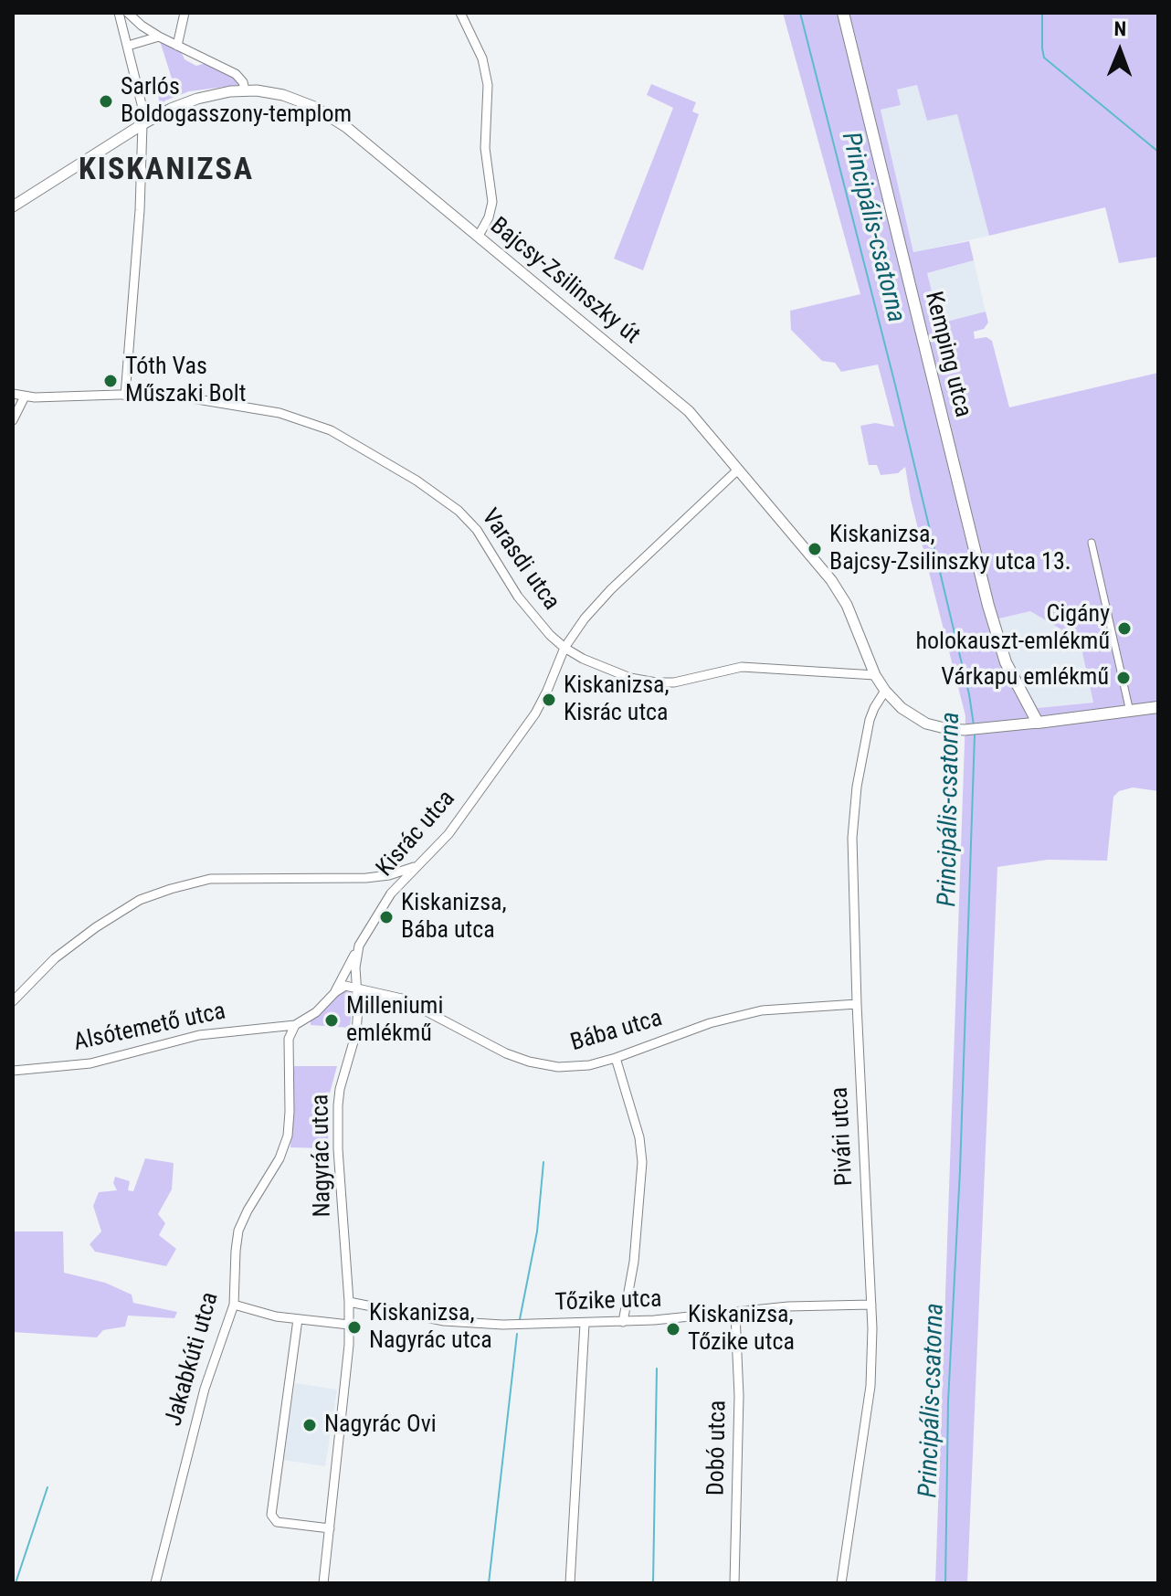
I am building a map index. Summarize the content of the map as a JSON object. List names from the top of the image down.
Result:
{
  "streets": {
    "main road": ["Kemping utca"],
    "street": [
      "Bajcsy-Zsilinszky út",
      "Varasdi utca",
      "Kisrác utca",
      "Alsótemető utca",
      "Bába utca",
      "Pivári utca",
      "Nagyrác utca",
      "Tőzike utca",
      "Jakabkúti utca",
      "Dobó utca"
    ]
  },
  "crossings": [
    ["Bajcsy-Zsilinszky út", "Kemping utca"],
    ["Bajcsy-Zsilinszky út", "Varasdi utca"],
    ["Bajcsy-Zsilinszky út", "Kisrác utca"],
    ["Bajcsy-Zsilinszky út", "Pivári utca"],
    ["Varasdi utca", "Kisrác utca"],
    ["Kisrác utca", "Bába utca"],
    ["Kisrác utca", "Nagyrác utca"],
    ["Alsótemető utca", "Jakabkúti utca"],
    ["Bába utca", "Pivári utca"],
    ["Bába utca", "Nagyrác utca"],
    ["Pivári utca", "Tőzike utca"],
    ["Nagyrác utca", "Tőzike utca"],
    ["Tőzike utca", "Dobó utca"]
  ],
  "districts": ["KISKANIZSA"],
  "water": ["Principális-csatorna"],
  "places": [
    "Sarlós Boldogasszony-templom",
    "Tóth Vas Műszaki Bolt",
    "Kiskanizsa, Bajcsy-Zsilinszky utca 13.",
    "Cigány holokauszt-emlékmű",
    "Várkapu emlékmű",
    "Kiskanizsa, Kisrác utca",
    "Kiskanizsa, Bába utca",
    "Milleniumi emlékmű",
    "Kiskanizsa, Nagyrác utca",
    "Kiskanizsa, Tőzike utca",
    "Nagyrác Ovi"
  ],
  "north": "top"
}
